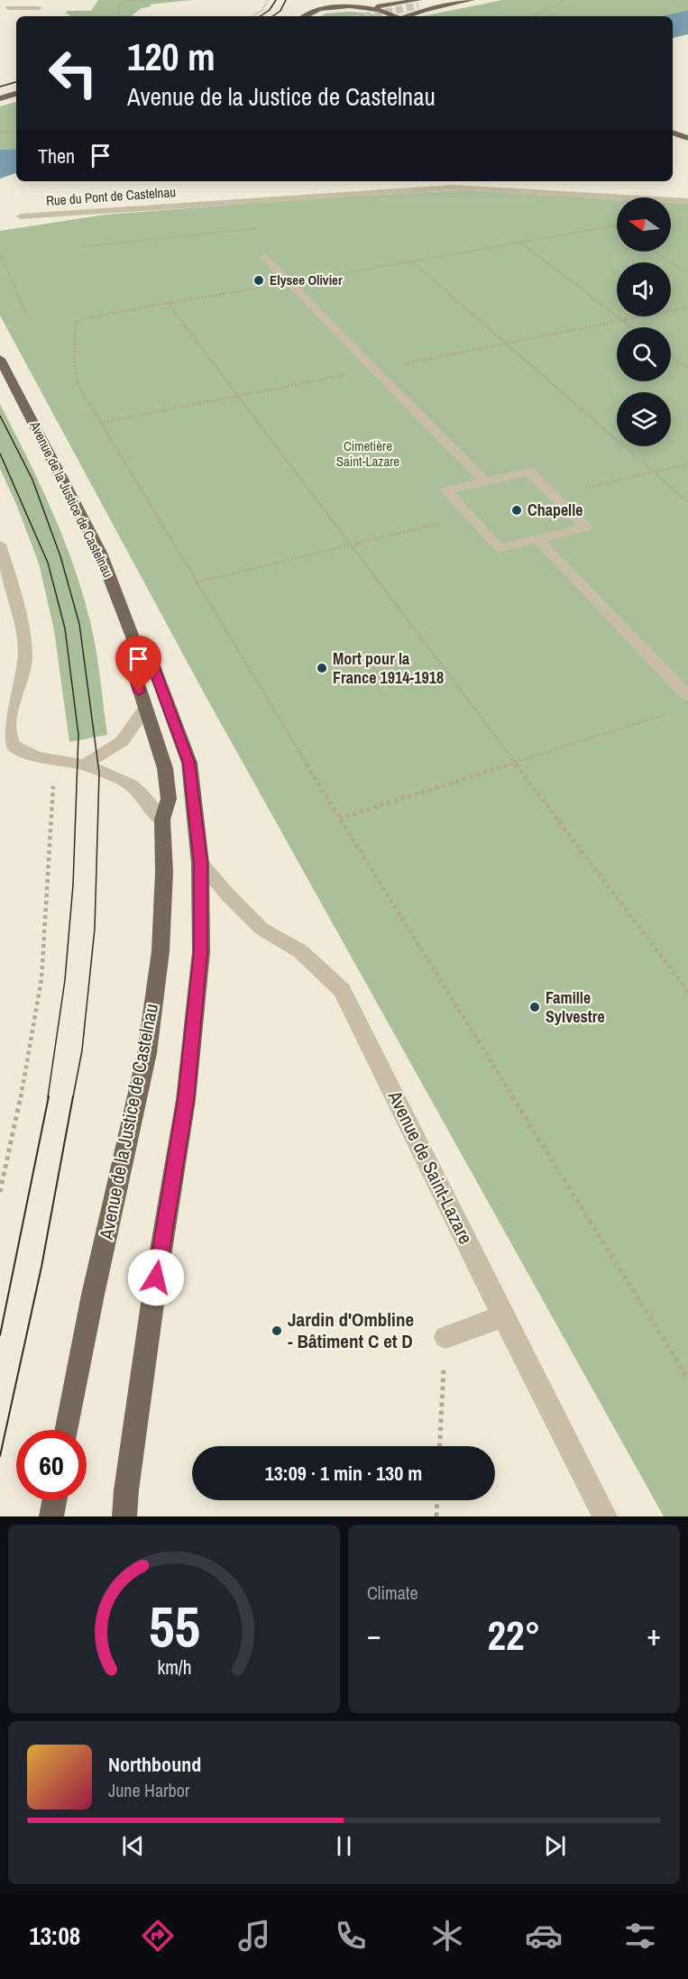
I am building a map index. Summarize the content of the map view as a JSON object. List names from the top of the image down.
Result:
{
  "streets": {
    "main road": ["Avenue de la Justice de Castelnau"],
    "street": ["Rue du Pont de Castelnau", "Avenue de Saint-Lazare"]
  },
  "crossings": [
    ["Avenue de la Justice de Castelnau", "Avenue de Saint-Lazare"]
  ],
  "parks": ["Cimetière Saint-Lazare"],
  "places": [
    "Elysee Olivier",
    "Chapelle",
    "Mort pour la France 1914-1918",
    "Famille Sylvestre",
    "Jardin d'Ombline - Bâtiment C et D"
  ],
  "north": "left",
  "page": {
    "turn": ["120 m", "Avenue de la Justice de Castelnau"],
    "then": "Then",
    "limit": "60",
    "trip": "13:09 · 1 min · 130 m",
    "tile": "Climate",
    "heat": ["−", "22°", "+"],
    "song": ["Northbound", "June Harbor"],
    "tabs": "13:08",
    "gauge": ["55", "km/h"]
  }
}
